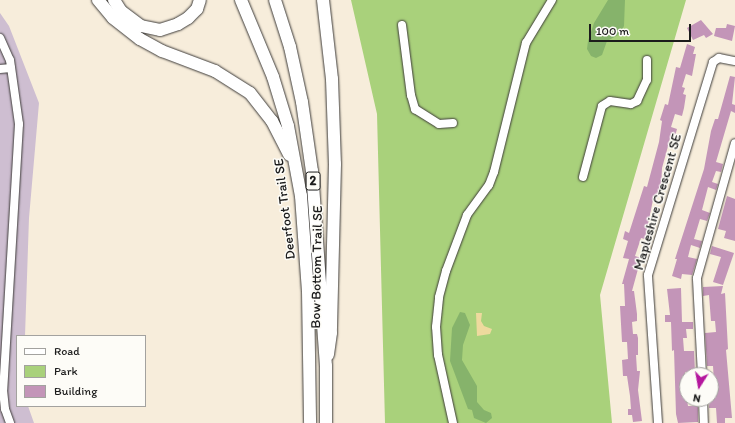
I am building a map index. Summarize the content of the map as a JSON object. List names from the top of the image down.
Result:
{
  "streets": {
    "highway": ["2", "Deerfoot Trail SE", "Bow Bottom Trail SE"],
    "street": ["Mapleshire Crescent SE"]
  },
  "crossings": [
    ["Deerfoot Trail SE", "Bow Bottom Trail SE"]
  ],
  "legend": ["Road", "Park", "Building"],
  "scale_bar": "100 m",
  "north": "bottom"
}
